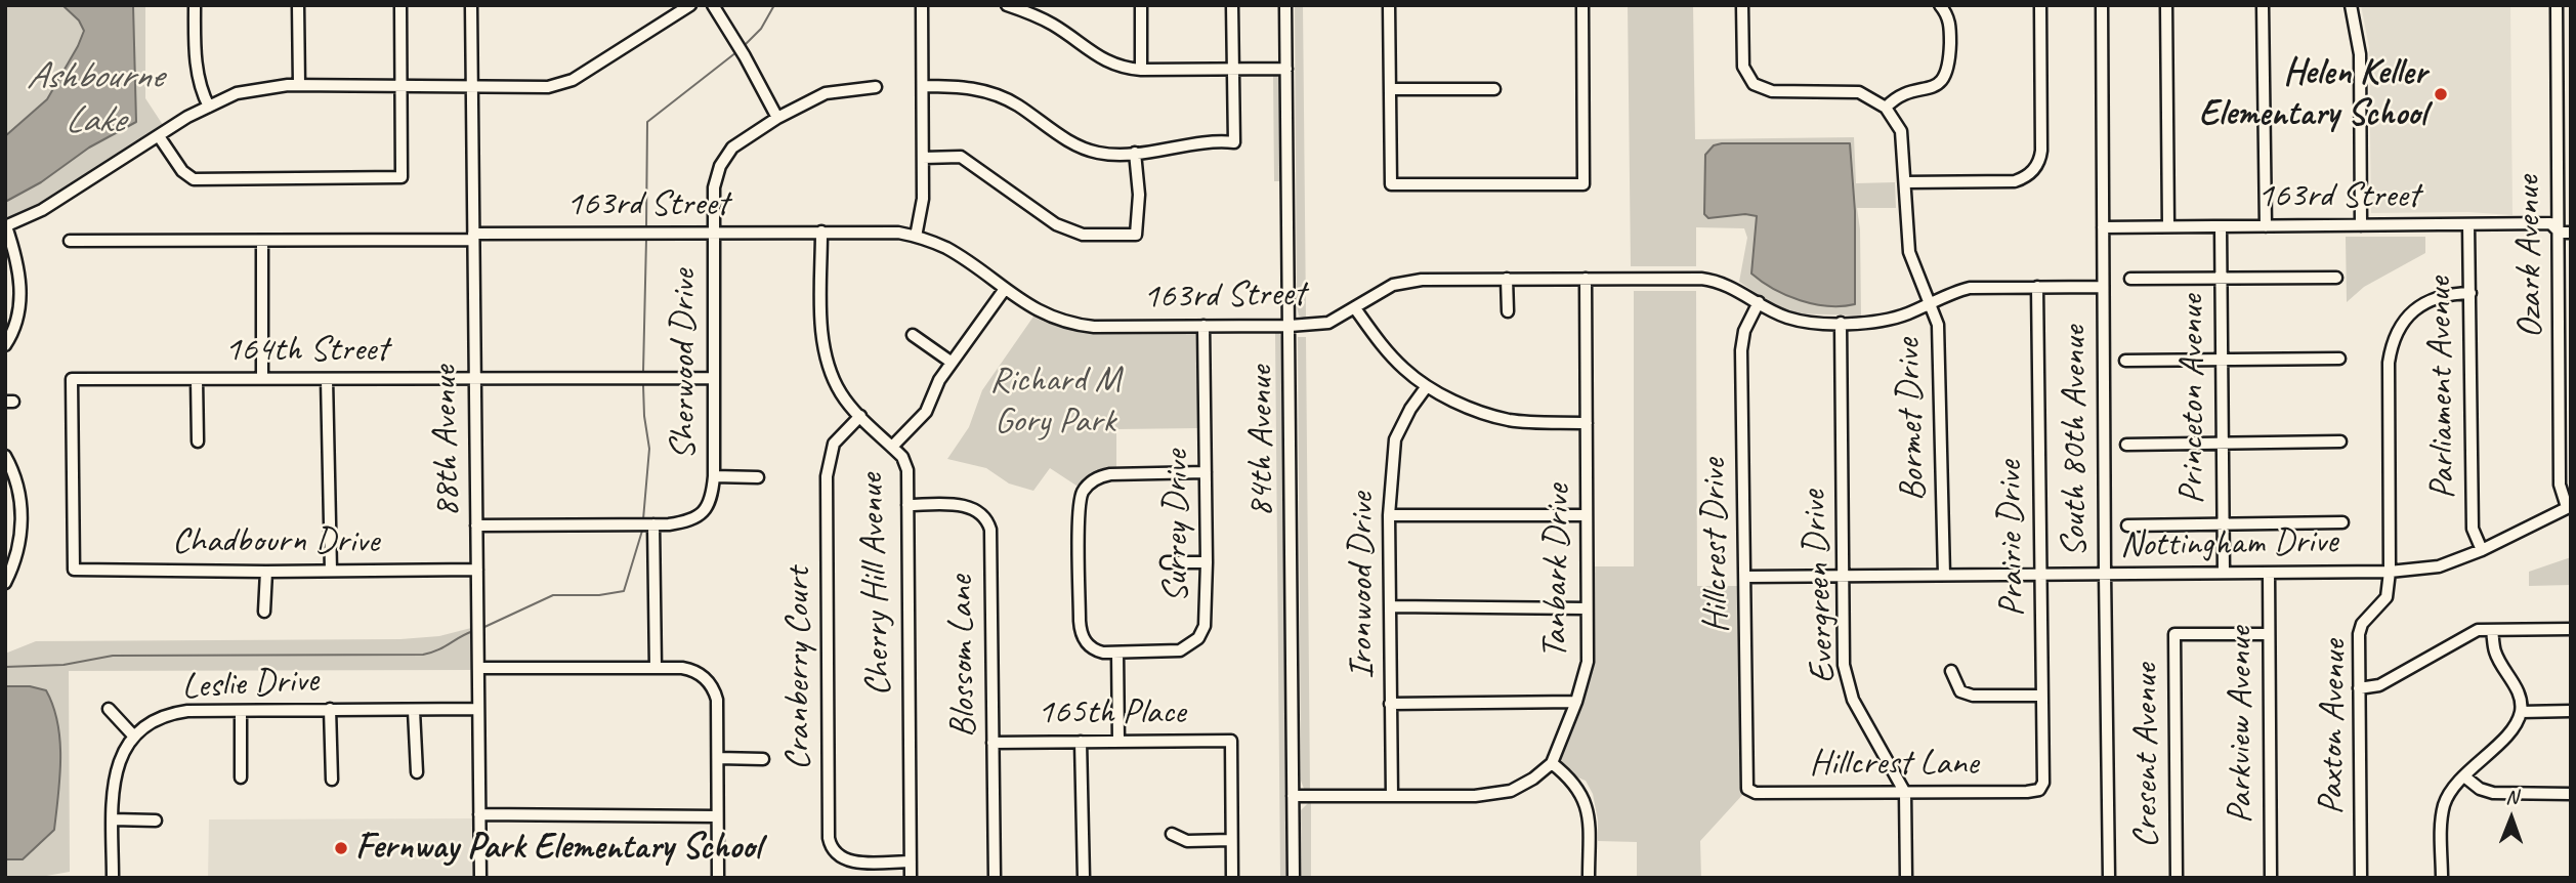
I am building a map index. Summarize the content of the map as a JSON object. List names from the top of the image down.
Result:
{
  "streets": {
    "street": [
      "163rd Street",
      "Ozark Avenue",
      "164th Street",
      "Sherwood Drive",
      "Parliament Avenue",
      "Princeton Avenue",
      "Bormet Drive",
      "88th Avenue",
      "84th Avenue",
      "South 80th Avenue",
      "Surrey Drive",
      "Prairie Drive",
      "Chadbourn Drive",
      "Nottingham Drive",
      "Hillcrest Drive",
      "Tanbark Drive",
      "Cherry Hill Avenue",
      "Ironwood Drive",
      "Evergreen Drive",
      "Blossom Lane",
      "Cranberry Court",
      "Leslie Drive",
      "165th Place",
      "Parkview Avenue",
      "Paxton Avenue",
      "Cresent Avenue",
      "Hillcrest Lane"
    ]
  },
  "crossings": [
    ["163rd Street", "Ozark Avenue"],
    ["163rd Street", "Sherwood Drive"],
    ["163rd Street", "Parliament Avenue"],
    ["163rd Street", "Princeton Avenue"],
    ["163rd Street", "Bormet Drive"],
    ["163rd Street", "88th Avenue"],
    ["163rd Street", "84th Avenue"],
    ["163rd Street", "South 80th Avenue"],
    ["163rd Street", "Surrey Drive"],
    ["163rd Street", "Prairie Drive"],
    ["163rd Street", "Hillcrest Drive"],
    ["163rd Street", "Tanbark Drive"],
    ["163rd Street", "Cherry Hill Avenue"],
    ["163rd Street", "Evergreen Drive"],
    ["Ozark Avenue", "Nottingham Drive"],
    ["164th Street", "Sherwood Drive"],
    ["164th Street", "88th Avenue"],
    ["164th Street", "Chadbourn Drive"],
    ["Sherwood Drive", "88th Avenue"],
    ["Parliament Avenue", "Nottingham Drive"],
    ["Parliament Avenue", "Paxton Avenue"],
    ["Princeton Avenue", "Nottingham Drive"],
    ["Bormet Drive", "Nottingham Drive"],
    ["88th Avenue", "Chadbourn Drive"],
    ["88th Avenue", "Leslie Drive"],
    ["South 80th Avenue", "Nottingham Drive"],
    ["Prairie Drive", "Nottingham Drive"],
    ["Prairie Drive", "Hillcrest Lane"],
    ["Nottingham Drive", "Hillcrest Drive"],
    ["Nottingham Drive", "Evergreen Drive"],
    ["Nottingham Drive", "Parkview Avenue"],
    ["Nottingham Drive", "Paxton Avenue"],
    ["Hillcrest Drive", "Hillcrest Lane"],
    ["Cherry Hill Avenue", "Blossom Lane"],
    ["Cherry Hill Avenue", "Cranberry Court"],
    ["Evergreen Drive", "Hillcrest Lane"],
    ["Blossom Lane", "165th Place"],
    ["Parkview Avenue", "Cresent Avenue"]
  ],
  "water": ["Ashbourne Lake"],
  "parks": ["Richard M Gory Park"],
  "places": ["Helen Keller Elementary School", "Fernway Park Elementary School"],
  "north": "top"
}
